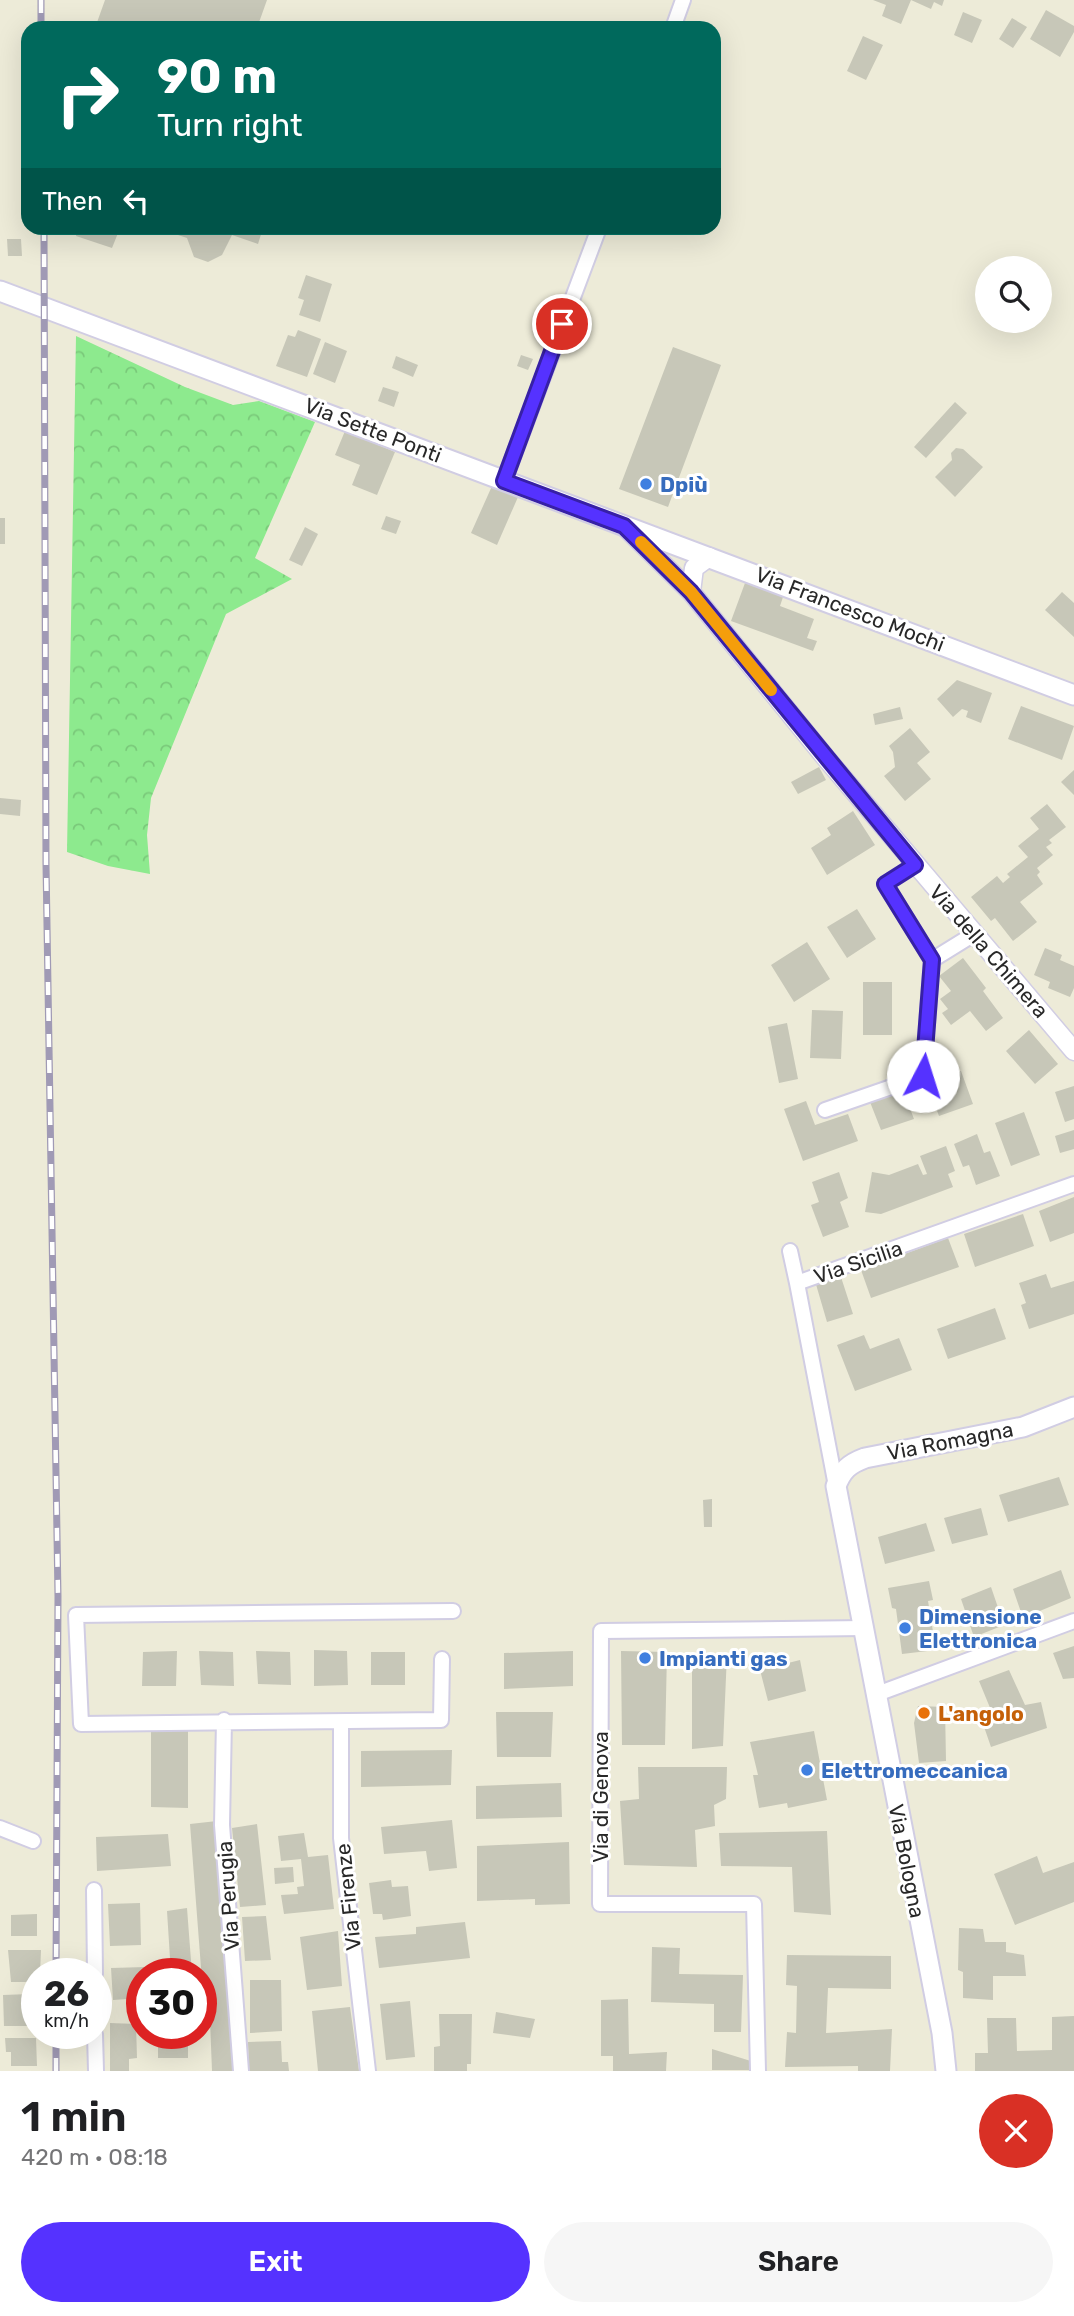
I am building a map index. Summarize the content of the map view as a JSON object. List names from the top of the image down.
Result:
{
  "streets": {
    "main road": [
      "Via Sette Ponti",
      "Via Francesco Mochi",
      "Via Romagna",
      "Via Bologna"
    ],
    "street": [
      "Via della Chimera",
      "Via Sicilia",
      "Via di Genova",
      "Via Perugia",
      "Via Firenze"
    ]
  },
  "crossings": [
    ["Via Sette Ponti", "Via Francesco Mochi"],
    ["Via Sette Ponti", "Via della Chimera"],
    ["Via Francesco Mochi", "Via della Chimera"],
    ["Via Sicilia", "Via Romagna"],
    ["Via Sicilia", "Via Bologna"],
    ["Via Romagna", "Via Bologna"],
    ["Via di Genova", "Via Bologna"]
  ],
  "places": [
    "Dpiù",
    "Dimensione Elettronica",
    "Impianti gas",
    "L'angolo",
    "Elettromeccanica"
  ],
  "page": {
    "turn": ["90 m", "Turn right"],
    "then": "Then",
    "speed": "26 km/h",
    "limit": "30",
    "heading": ["1 min", "420 m · 08:18"],
    "buttons": ["Exit", "Share"]
  }
}
